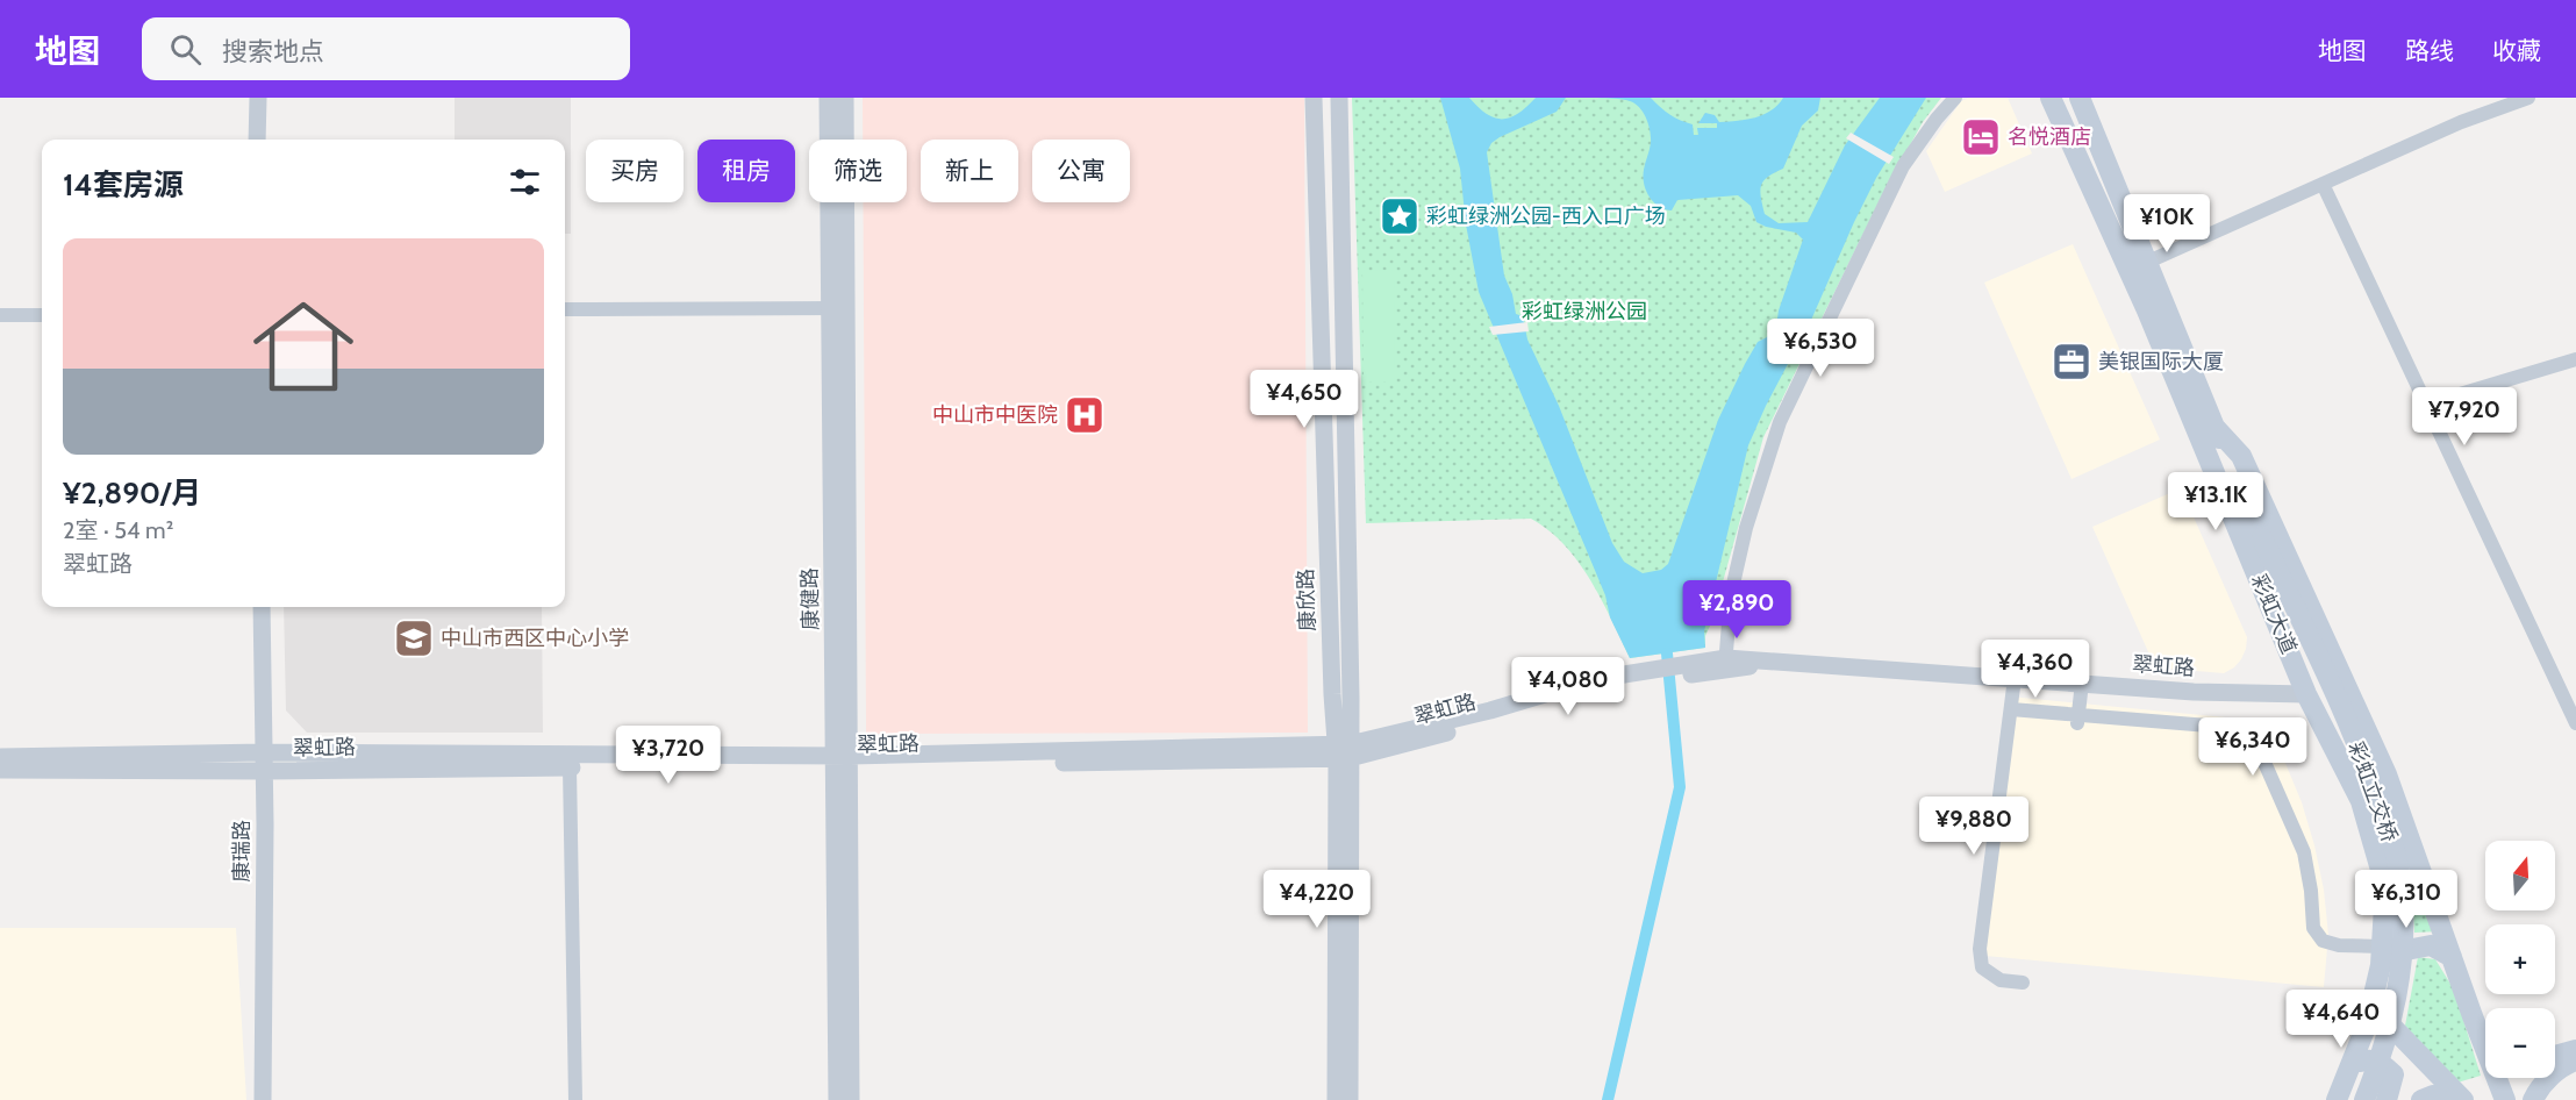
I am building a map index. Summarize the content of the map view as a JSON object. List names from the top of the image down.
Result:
{
  "streets": {
    "main road": ["彩虹大道", "彩虹立交桥"],
    "street": [
      "康健路",
      "康欣路",
      "翠虹路",
      "康瑞路"
    ]
  },
  "crossings": [
    ["康健路", "翠虹路"],
    ["康欣路", "翠虹路"],
    ["彩虹大道", "翠虹路"],
    ["翠虹路", "康瑞路"]
  ],
  "parks": ["彩虹绿洲公园"],
  "places": {
    "hotel": ["名悦酒店"],
    "place": ["彩虹绿洲公园-西入口广场"],
    "office": ["美银国际大厦"],
    "hospital": ["中山市中医院"],
    "school or university": ["中山市西区中心小学"]
  },
  "north": "top",
  "page": {
    "header": "地图",
    "search": "搜索地点",
    "nav": ["地图", "路线", "收藏"],
    "chip": [
      "买房",
      "租房",
      "筛选",
      "新上",
      "公寓"
    ],
    "heading": "14套房源",
    "price": [
      "¥10K",
      "¥6,530",
      "¥4,650",
      "¥7,920",
      "¥13.1K",
      "¥2,890",
      "¥4,360",
      "¥4,080",
      "¥6,340",
      "¥3,720",
      "¥9,880",
      "¥4,220",
      "¥6,310",
      "¥4,640"
    ],
    "list": [
      {
        "name": "¥2,890/月",
        "note": "2室 · 54 m² · 翠虹路"
      }
    ],
    "map_buttons": ["+", "−"]
  }
}
